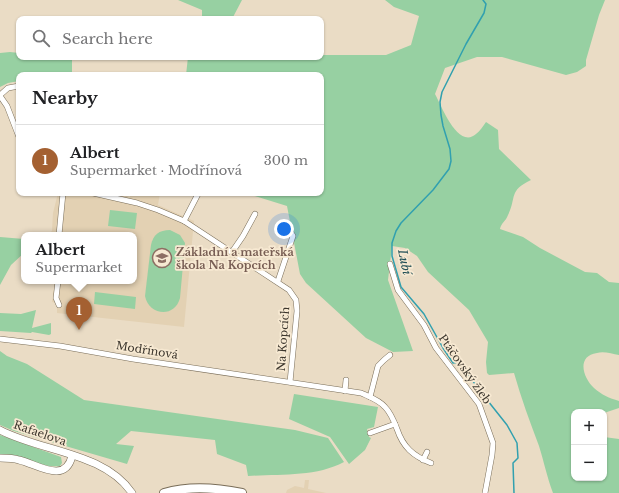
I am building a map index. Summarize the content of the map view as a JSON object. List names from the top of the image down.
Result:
{
  "streets": {
    "main road": ["Rafaelova"],
    "street": ["Na Kopcích", "Modřínová", "Ptáčovský žleb"]
  },
  "crossings": [
    ["Na Kopcích", "Modřínová"]
  ],
  "water": ["Lubí"],
  "places": {
    "school or university": ["Základní a mateřská škola Na Kopcích"]
  },
  "page": {
    "search": "Search here",
    "heading": "Nearby",
    "list": [
      {
        "mark": "1",
        "name": "Albert",
        "note": "Supermarket · Modřínová",
        "value": "300 m"
      }
    ],
    "popup": ["Albert", "Supermarket"],
    "pins": "1",
    "map_buttons": ["+", "−"]
  }
}
